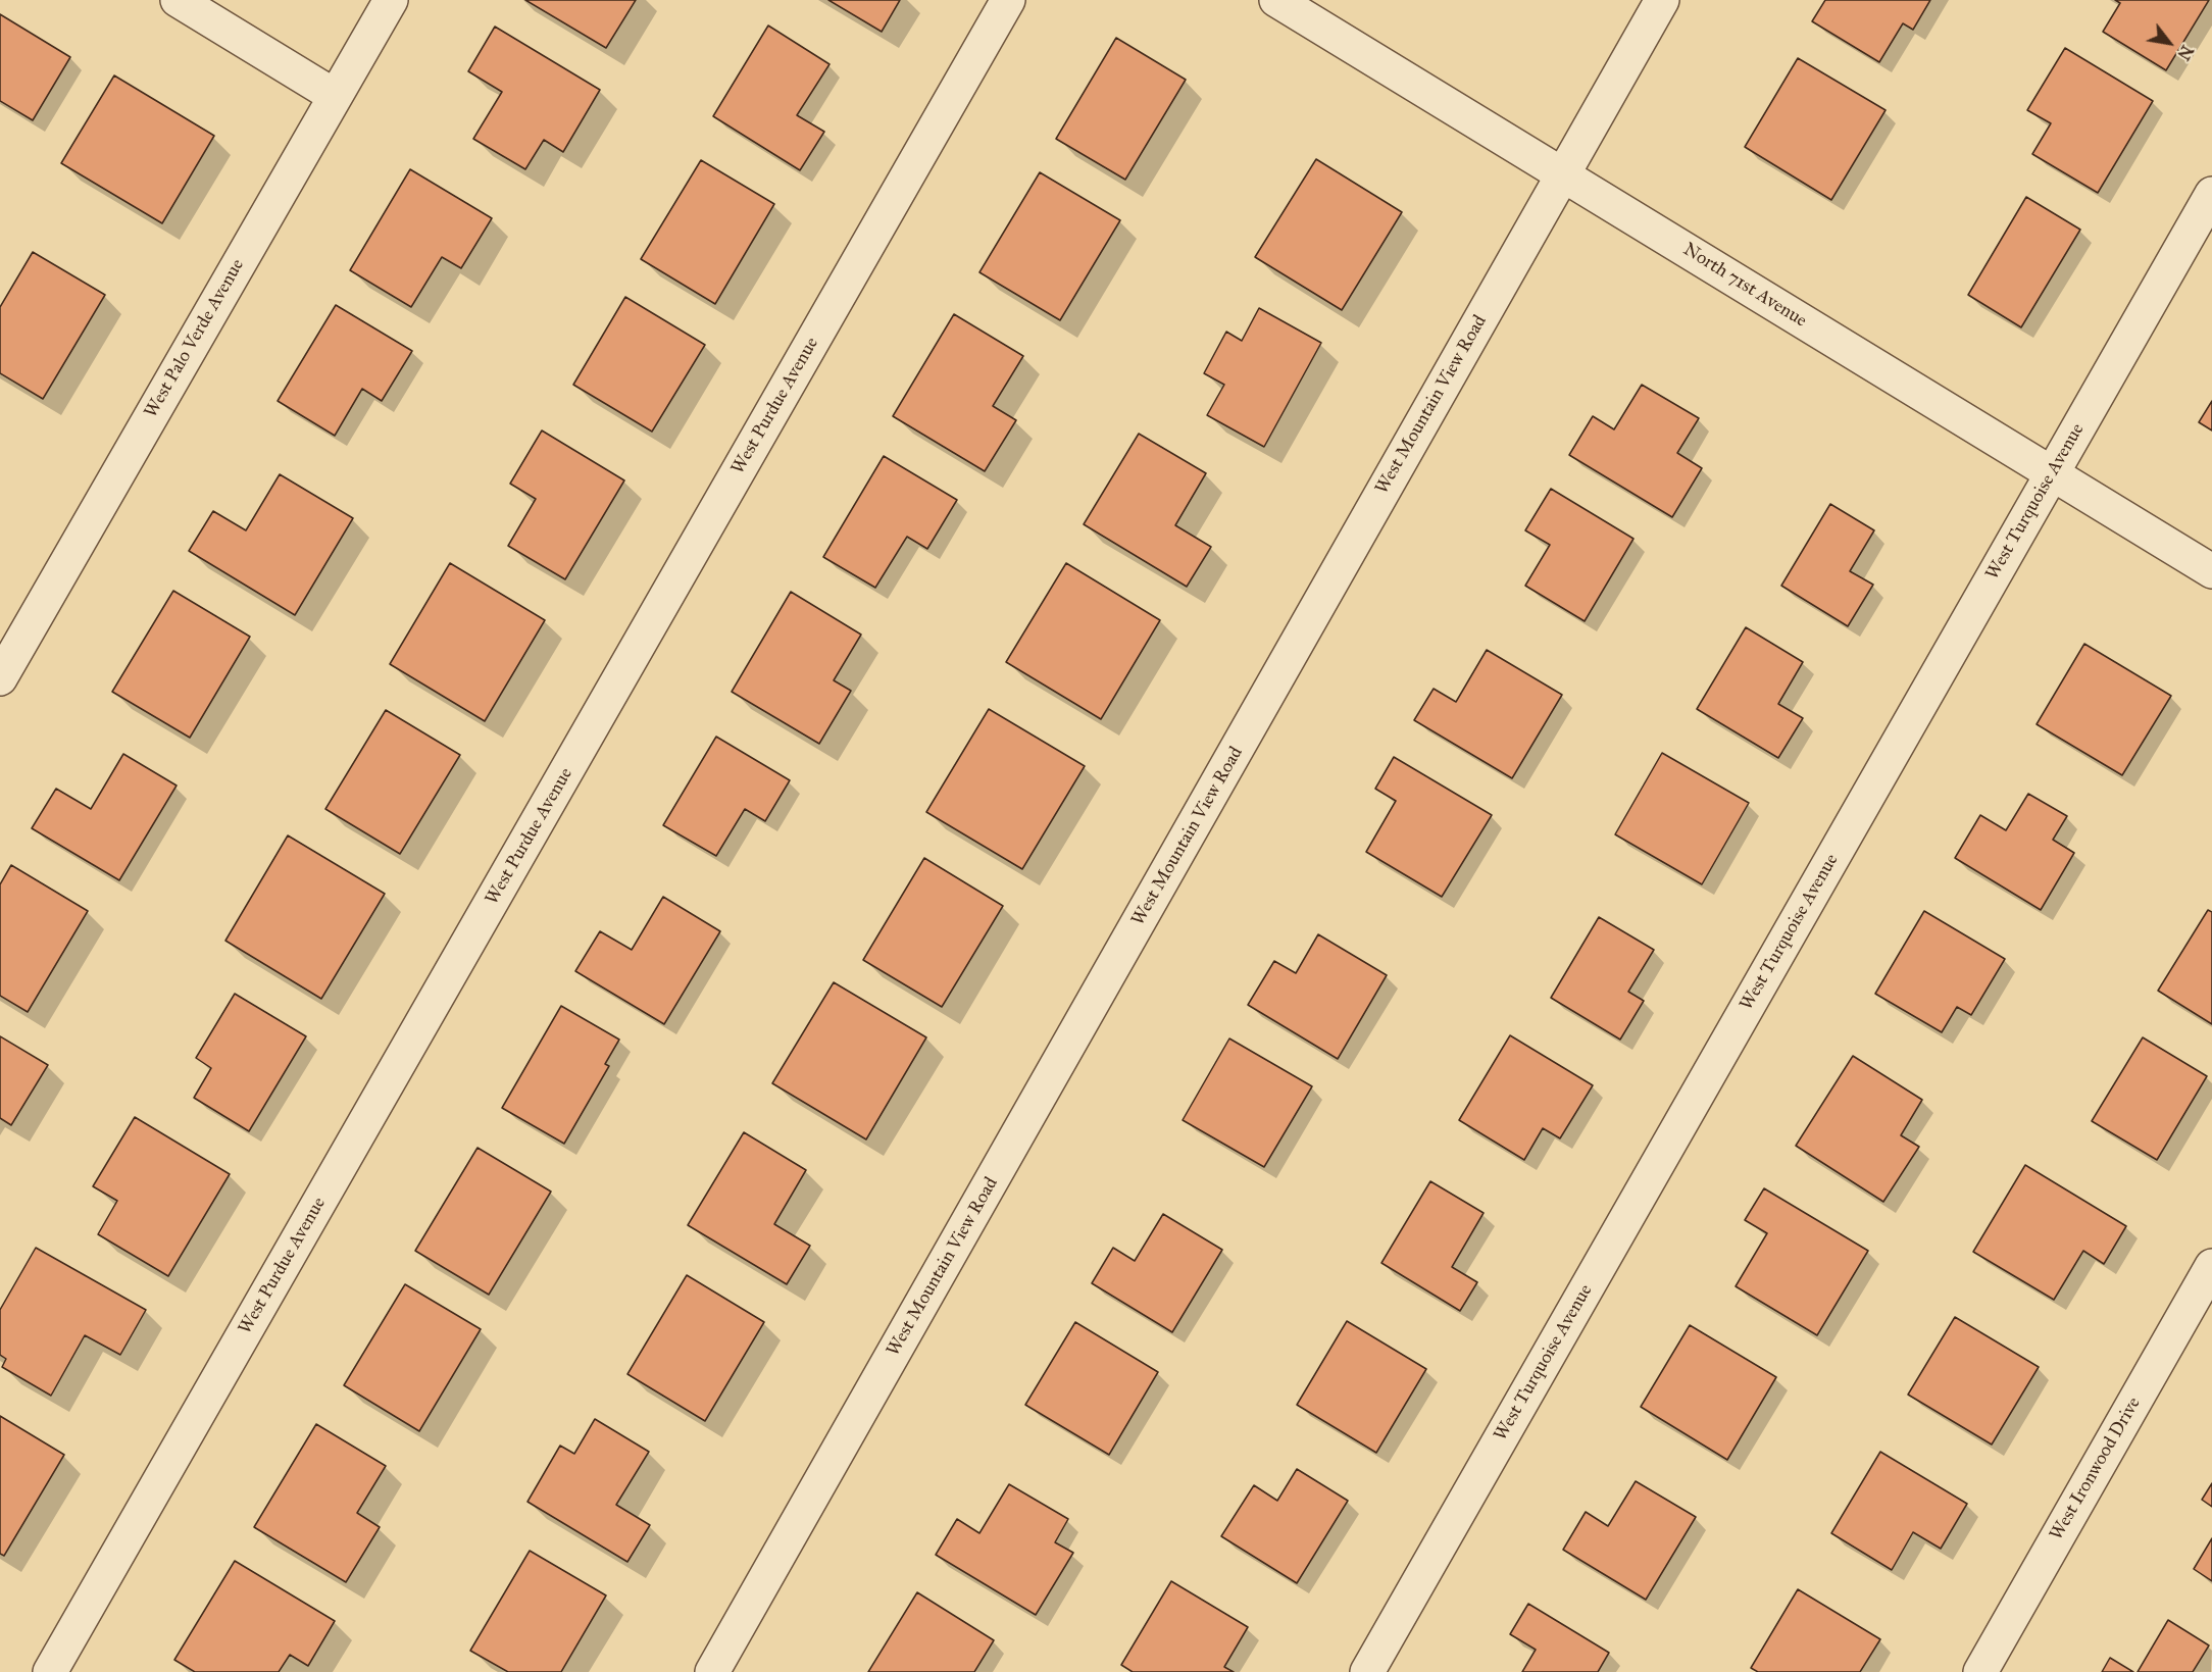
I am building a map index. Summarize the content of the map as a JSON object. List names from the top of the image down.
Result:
{
  "streets": {
    "street": [
      "North 71st Avenue",
      "West Palo Verde Avenue",
      "West Mountain View Road",
      "West Purdue Avenue",
      "West Turquoise Avenue",
      "West Ironwood Drive"
    ]
  },
  "crossings": [
    ["North 71st Avenue", "West Mountain View Road"],
    ["North 71st Avenue", "West Turquoise Avenue"]
  ],
  "north": "bottom right"
}
